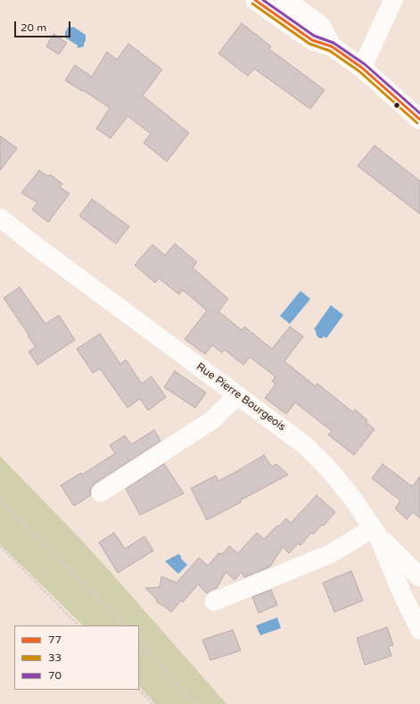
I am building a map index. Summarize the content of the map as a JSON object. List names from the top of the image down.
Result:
{
  "streets": {
    "street": ["Rue Pierre Bourgeois"]
  },
  "lines": ["transit line 77", "transit line 70", "transit line 33"],
  "legend": ["77", "33", "70"],
  "scale_bar": "20 m"
}
